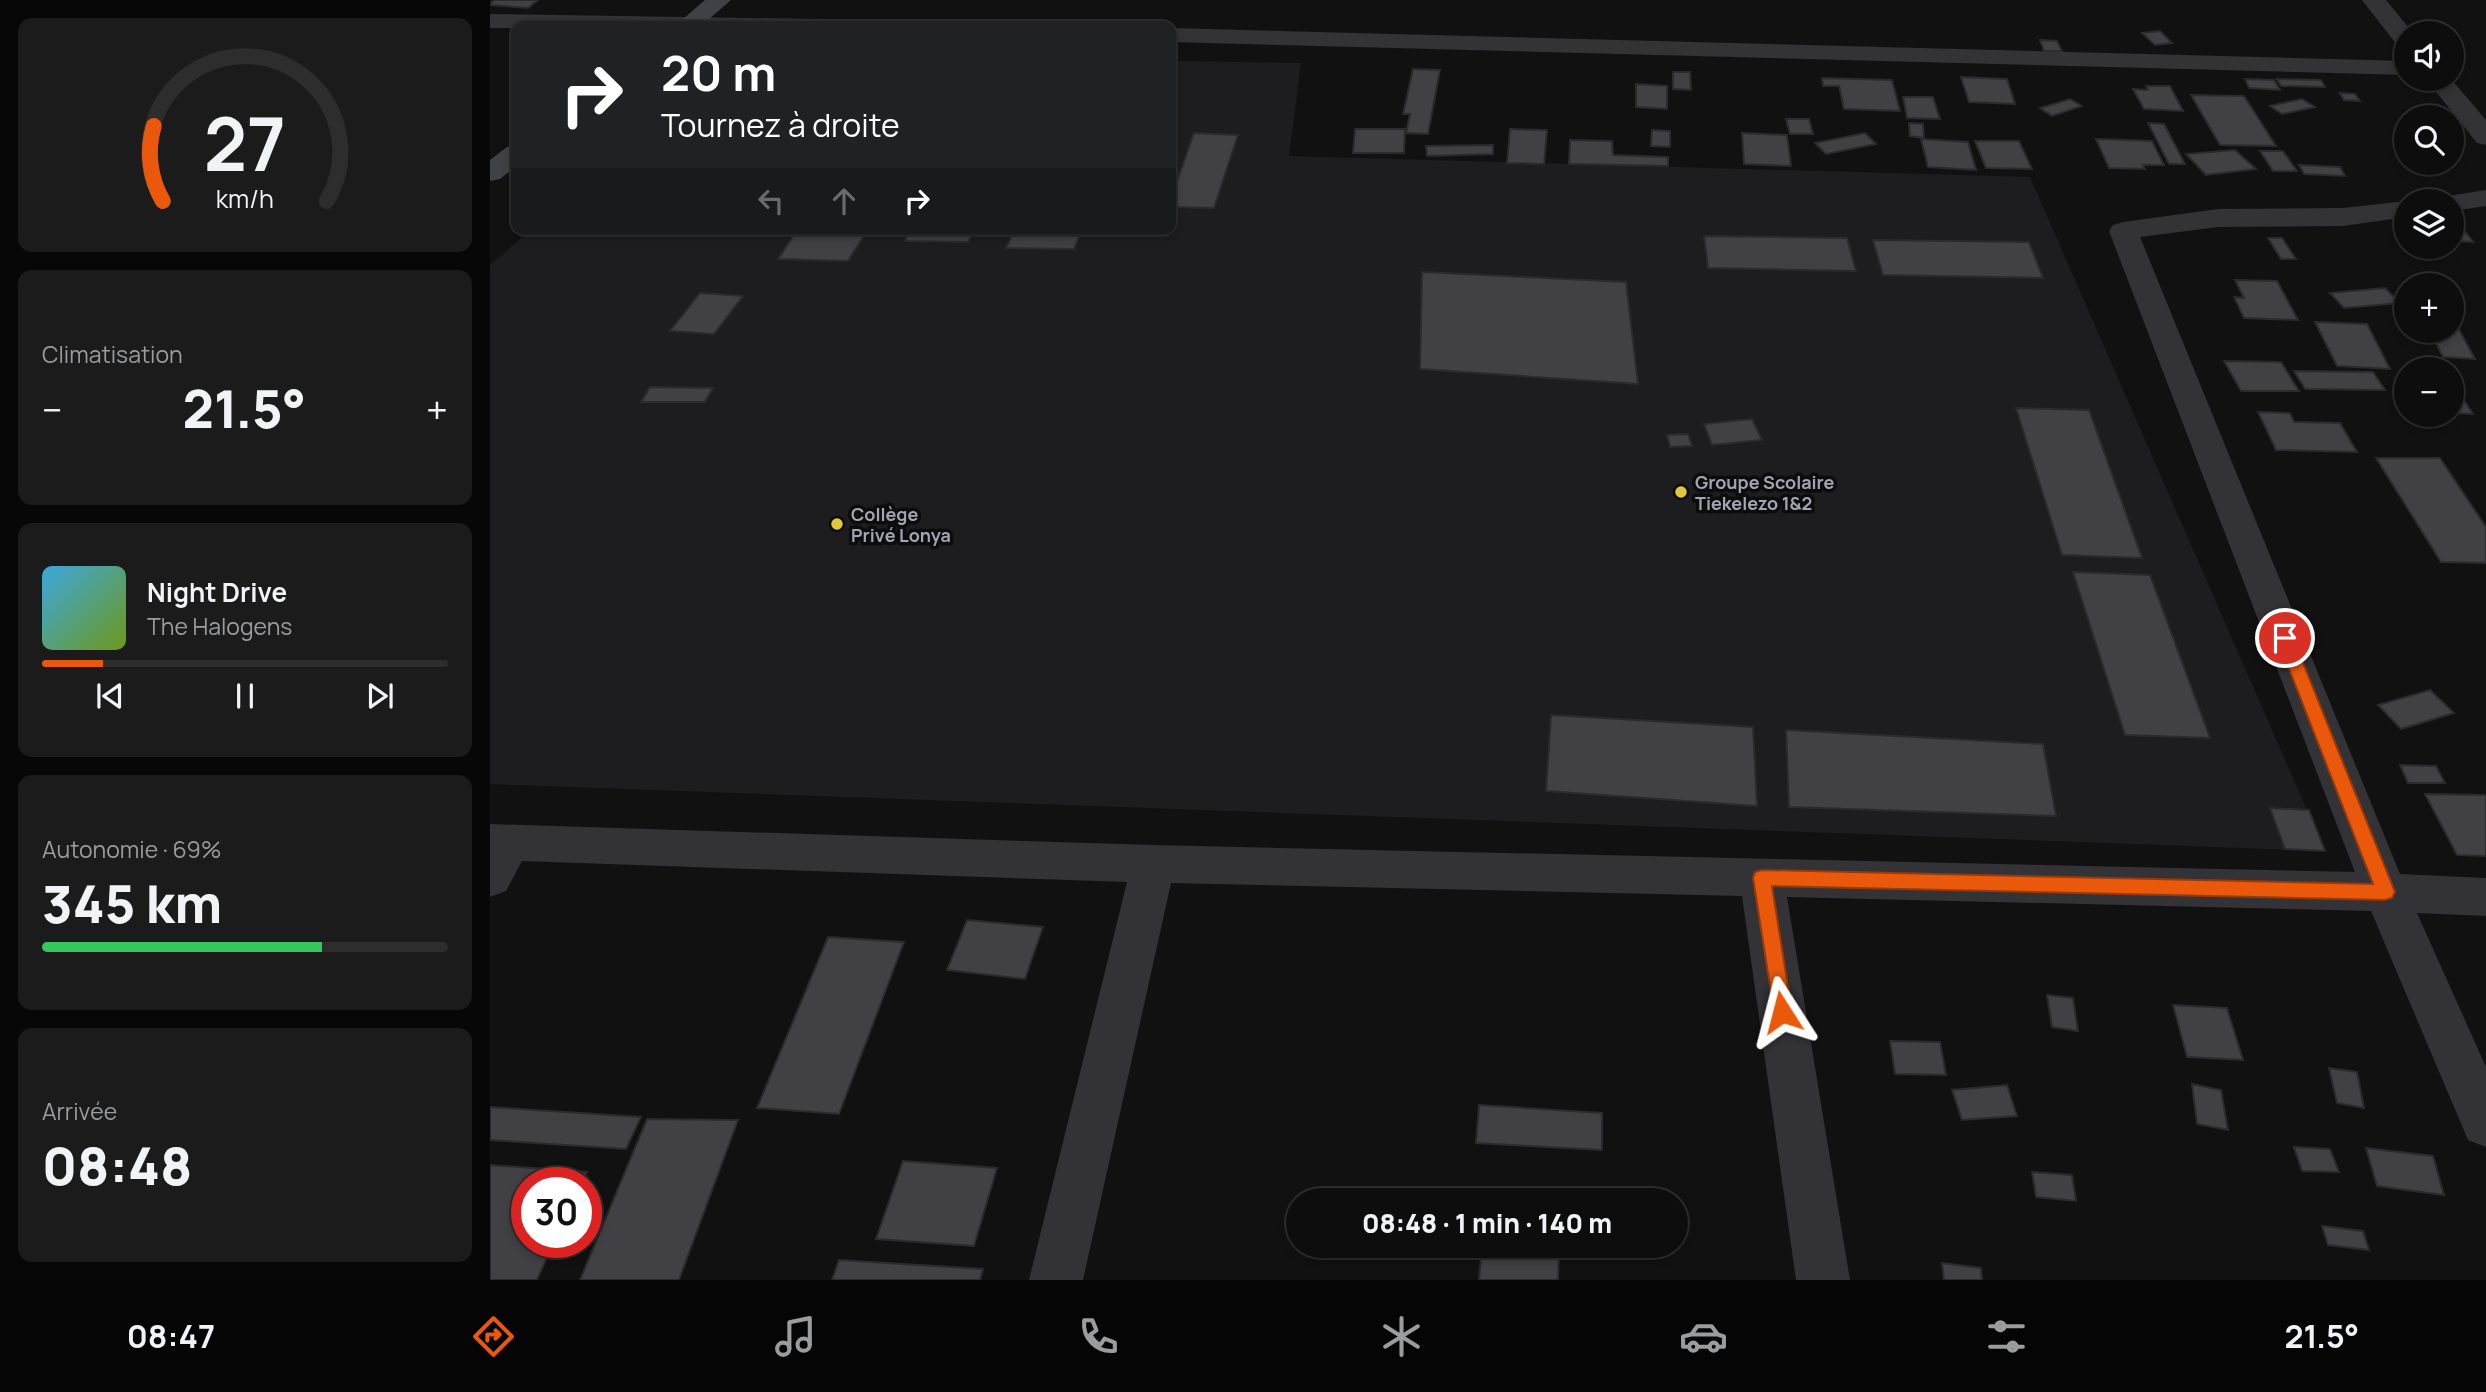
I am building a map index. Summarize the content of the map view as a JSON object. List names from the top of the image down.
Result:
{
  "places": ["Groupe Scolaire Tiekelezo 1&2", "Collège Privé Lonya"],
  "page": {
    "map_buttons": ["+", "−"],
    "turn": ["20 m", "Tournez à droite"],
    "tile": [
      "Climatisation",
      ["Autonomie · 69%", "345 km"],
      ["Arrivée", "08:48"]
    ],
    "heat": ["−", "21.5°", "+"],
    "song": ["Night Drive", "The Halogens"],
    "limit": "30",
    "trip": "08:48 · 1 min · 140 m",
    "tabs": ["08:47", "21.5°"],
    "gauge": ["27", "km/h"]
  }
}
